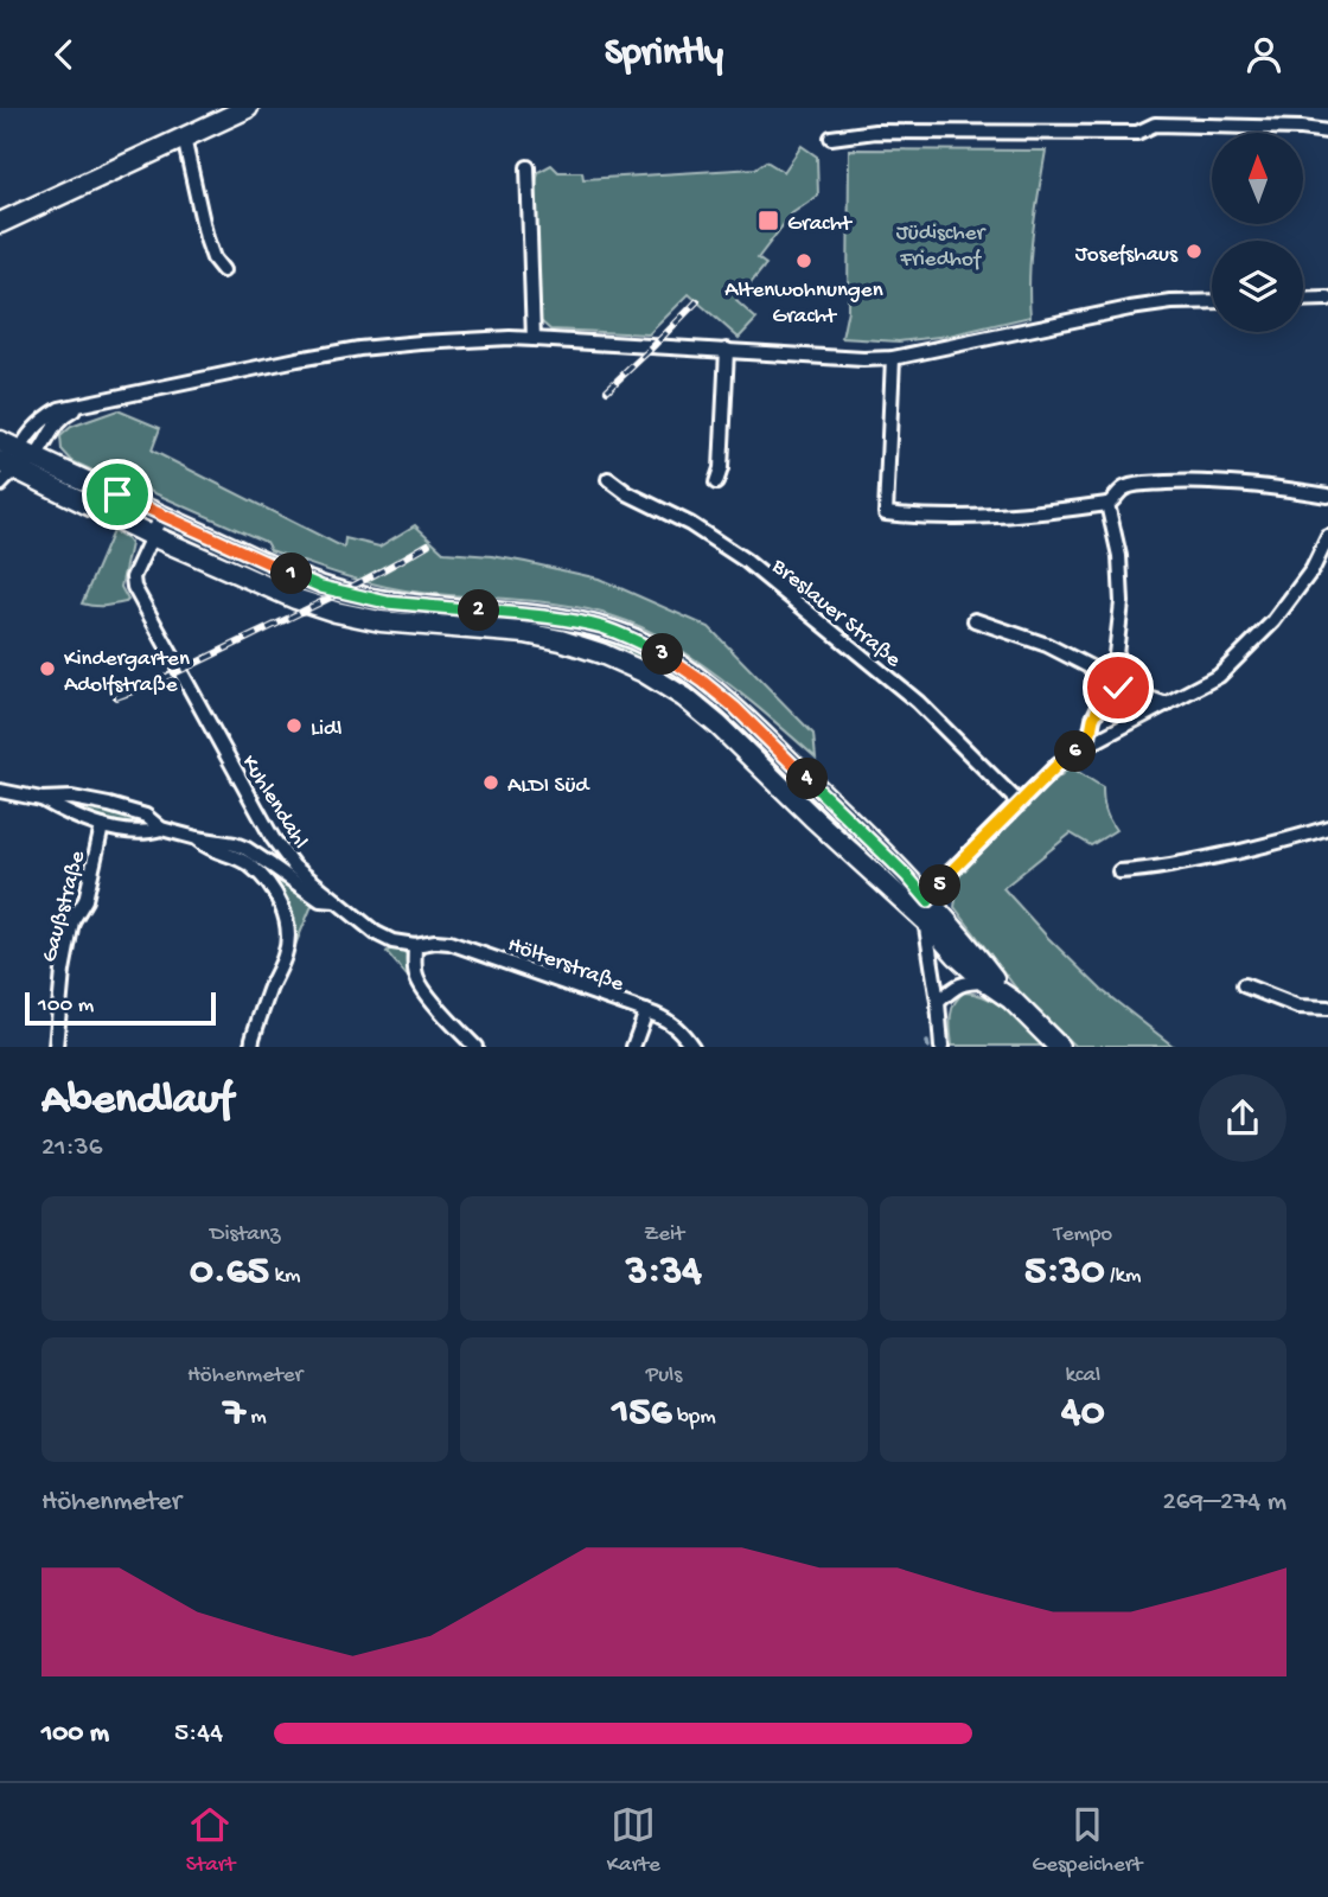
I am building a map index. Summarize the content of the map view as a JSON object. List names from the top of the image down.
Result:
{
  "streets": {
    "street": [
      "Breslauer Straße",
      "Kuhlendahl",
      "Gaußstraße",
      "Hölterstraße"
    ]
  },
  "crossings": [
    ["Kuhlendahl", "Hölterstraße"]
  ],
  "parks": ["Jüdischer Friedhof"],
  "places": {
    "transit": ["Gracht"],
    "other": [
      "Josefshaus",
      "Altenwohnungen Gracht",
      "Kindergarten Adolfstraße",
      "Lidl",
      "ALDI Süd"
    ]
  },
  "scale_bar": "100 m",
  "north": "top",
  "page": {
    "header": "Sprintly",
    "pins": [
      "1",
      "2",
      "3",
      "6",
      "4",
      "5"
    ],
    "scale": "100 m",
    "heading": ["Abendlauf", "21:36"],
    "stats": [
      ["Distanz", "0.65 km"],
      ["Zeit", "3:34"],
      ["Tempo", "5:30 /km"],
      ["Höhenmeter", "7 m"],
      ["Puls", "156 bpm"],
      ["kcal", "40"]
    ],
    "chart": ["Höhenmeter", "269–274 m"],
    "list": [
      {
        "name": "100 m",
        "note": "5:44"
      }
    ],
    "tabs": ["Start", "Karte", "Gespeichert"]
  }
}
